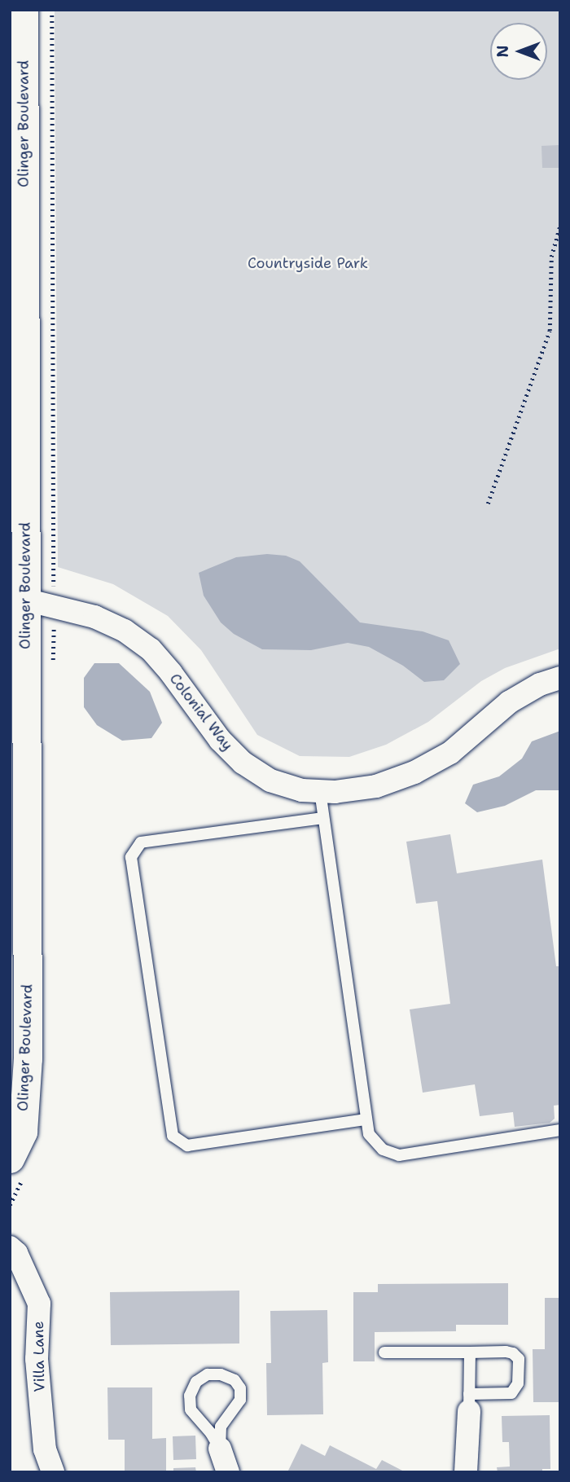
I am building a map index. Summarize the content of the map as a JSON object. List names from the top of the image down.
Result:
{
  "streets": {
    "street": ["Olinger Boulevard", "Colonial Way", "Villa Lane"]
  },
  "crossings": [
    ["Olinger Boulevard", "Colonial Way"]
  ],
  "parks": ["Countryside Park"],
  "north": "left"
}
